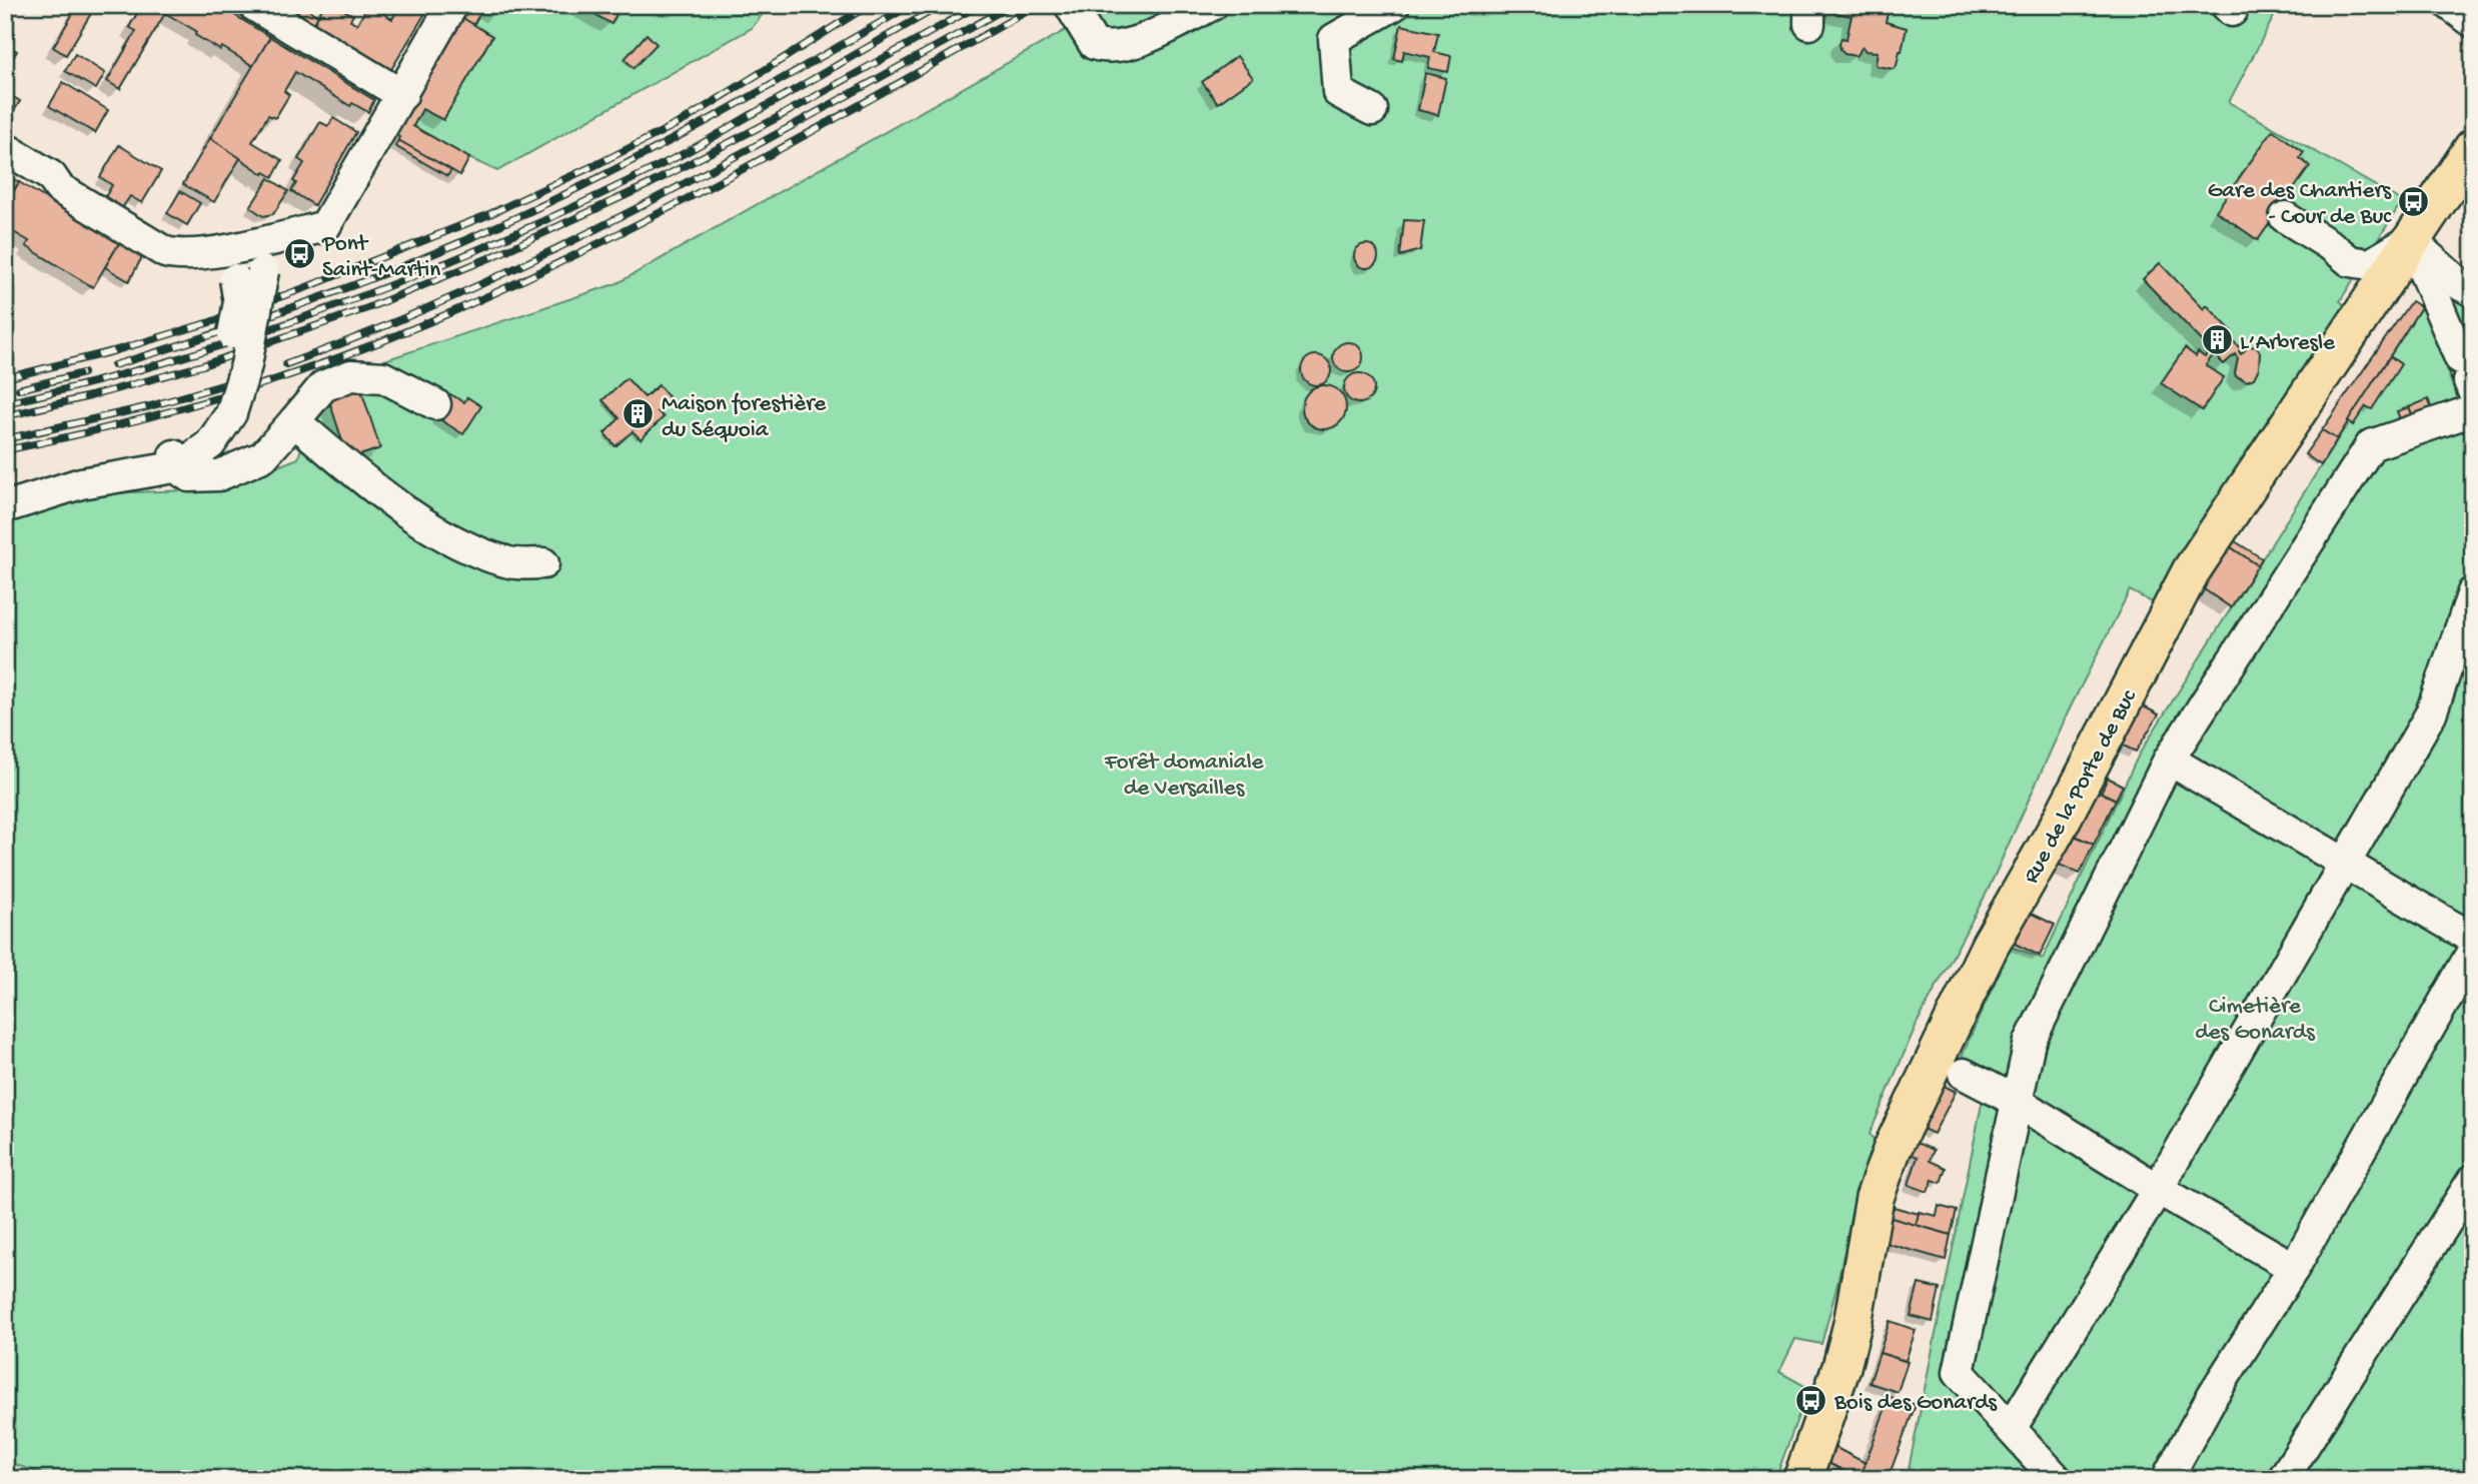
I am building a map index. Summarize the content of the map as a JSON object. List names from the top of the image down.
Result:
{
  "streets": {
    "main road": ["Rue de la Porte de Buc"]
  },
  "parks": ["Forêt domaniale de Versailles", "Cimetière des Gonards"],
  "places": {
    "bus stop": ["Gare des Chantiers - Cour de Buc", "Pont Saint-Martin", "Bois des Gonards"],
    "building": ["L’Arbresle", "Maison forestière du Séquoia"]
  }
}
